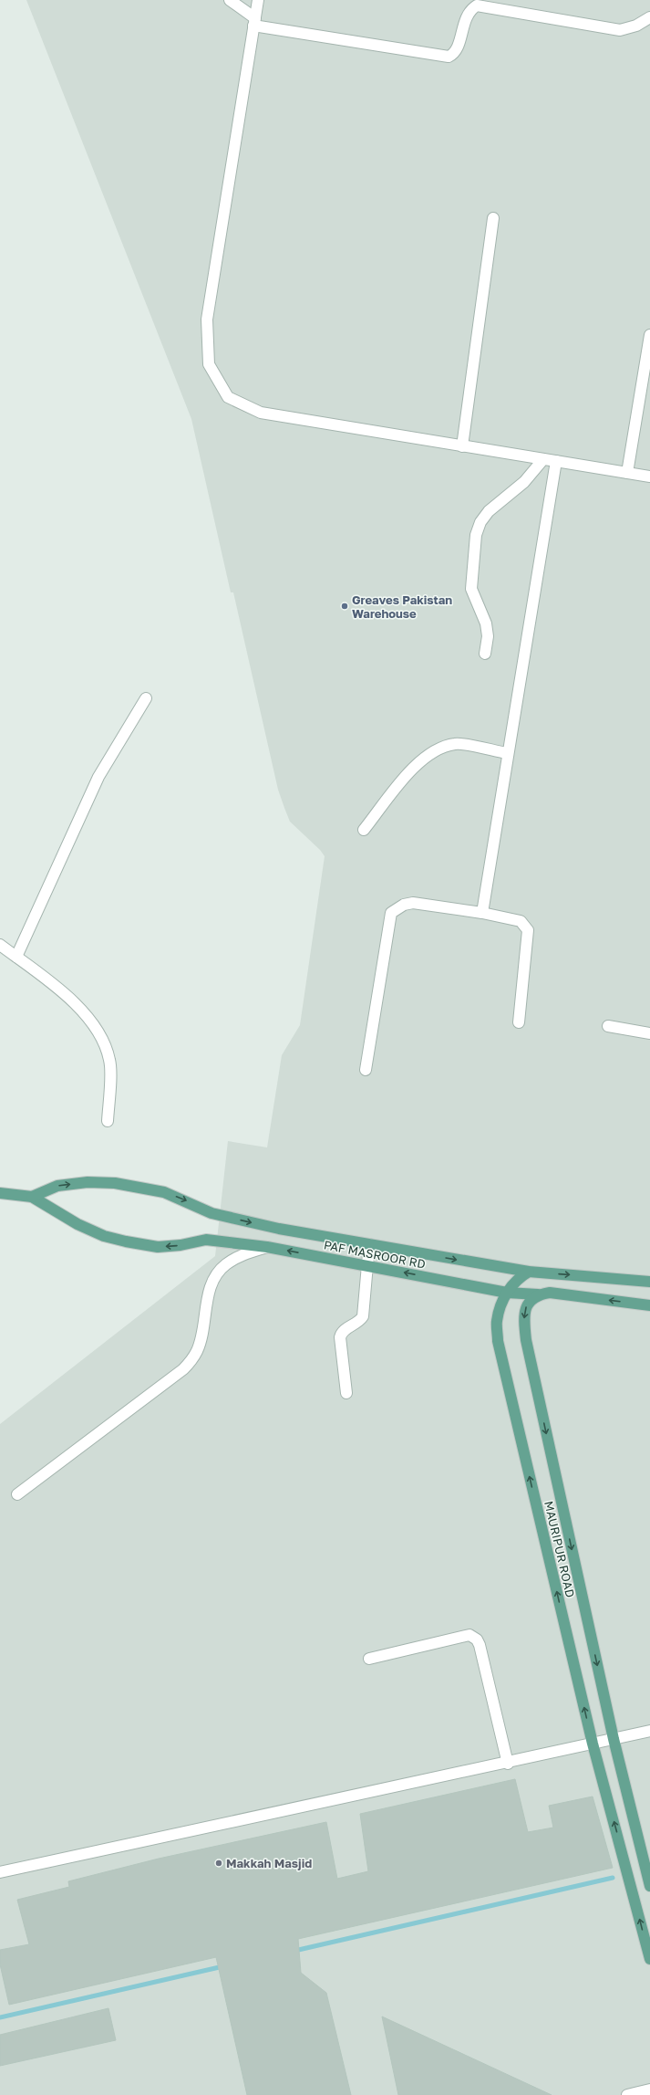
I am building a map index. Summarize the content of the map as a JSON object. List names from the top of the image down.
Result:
{
  "streets": {
    "main road": ["PAF MASROOR RD", "MAURIPUR ROAD"]
  },
  "crossings": [
    ["PAF MASROOR RD", "MAURIPUR ROAD"]
  ],
  "places": ["Greaves Pakistan Warehouse", "Makkah Masjid"]
}
